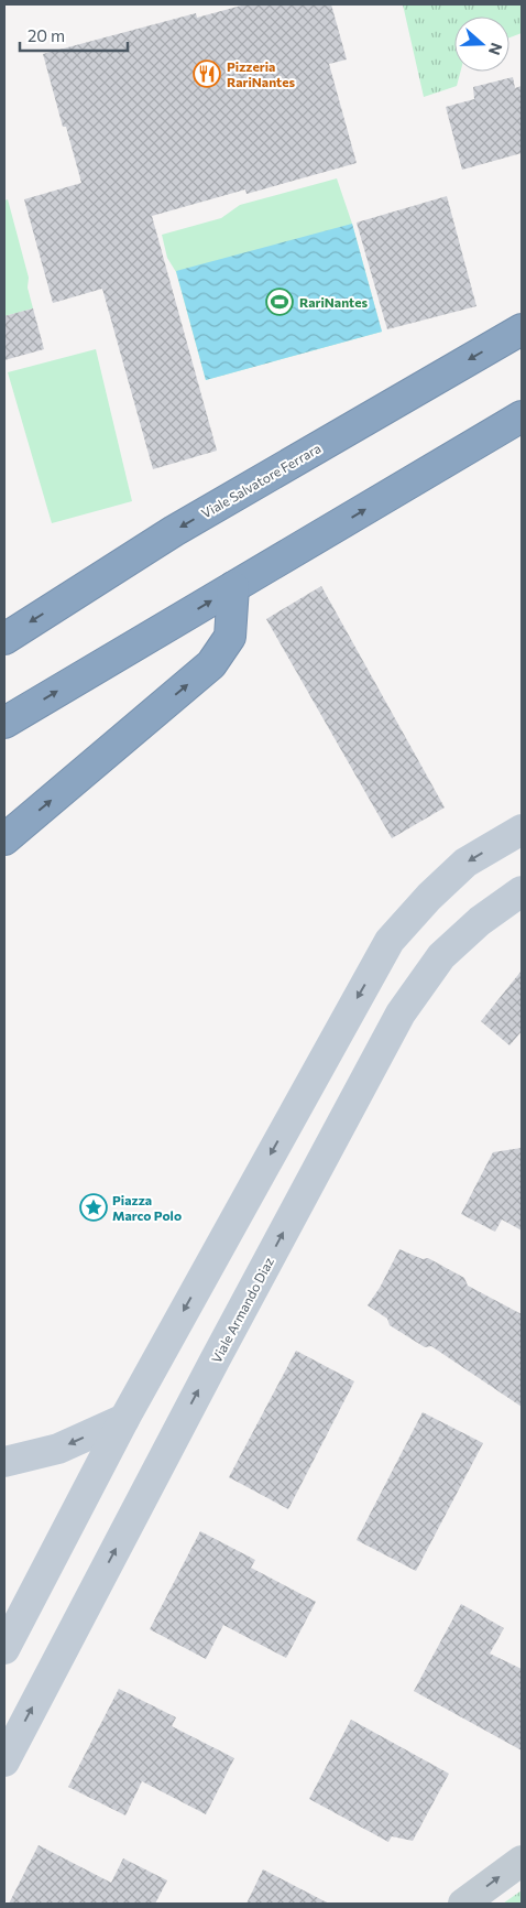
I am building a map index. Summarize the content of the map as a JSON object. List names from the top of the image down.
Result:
{
  "streets": {
    "highway": ["Viale Salvatore Ferrara"],
    "main road": ["Viale Armando Diaz"]
  },
  "places": {
    "restaurant": ["Pizzeria RariNantes"],
    "sports": ["RariNantes"],
    "place": ["Piazza Marco Polo"]
  },
  "scale_bar": "20 m",
  "north": "right"
}
